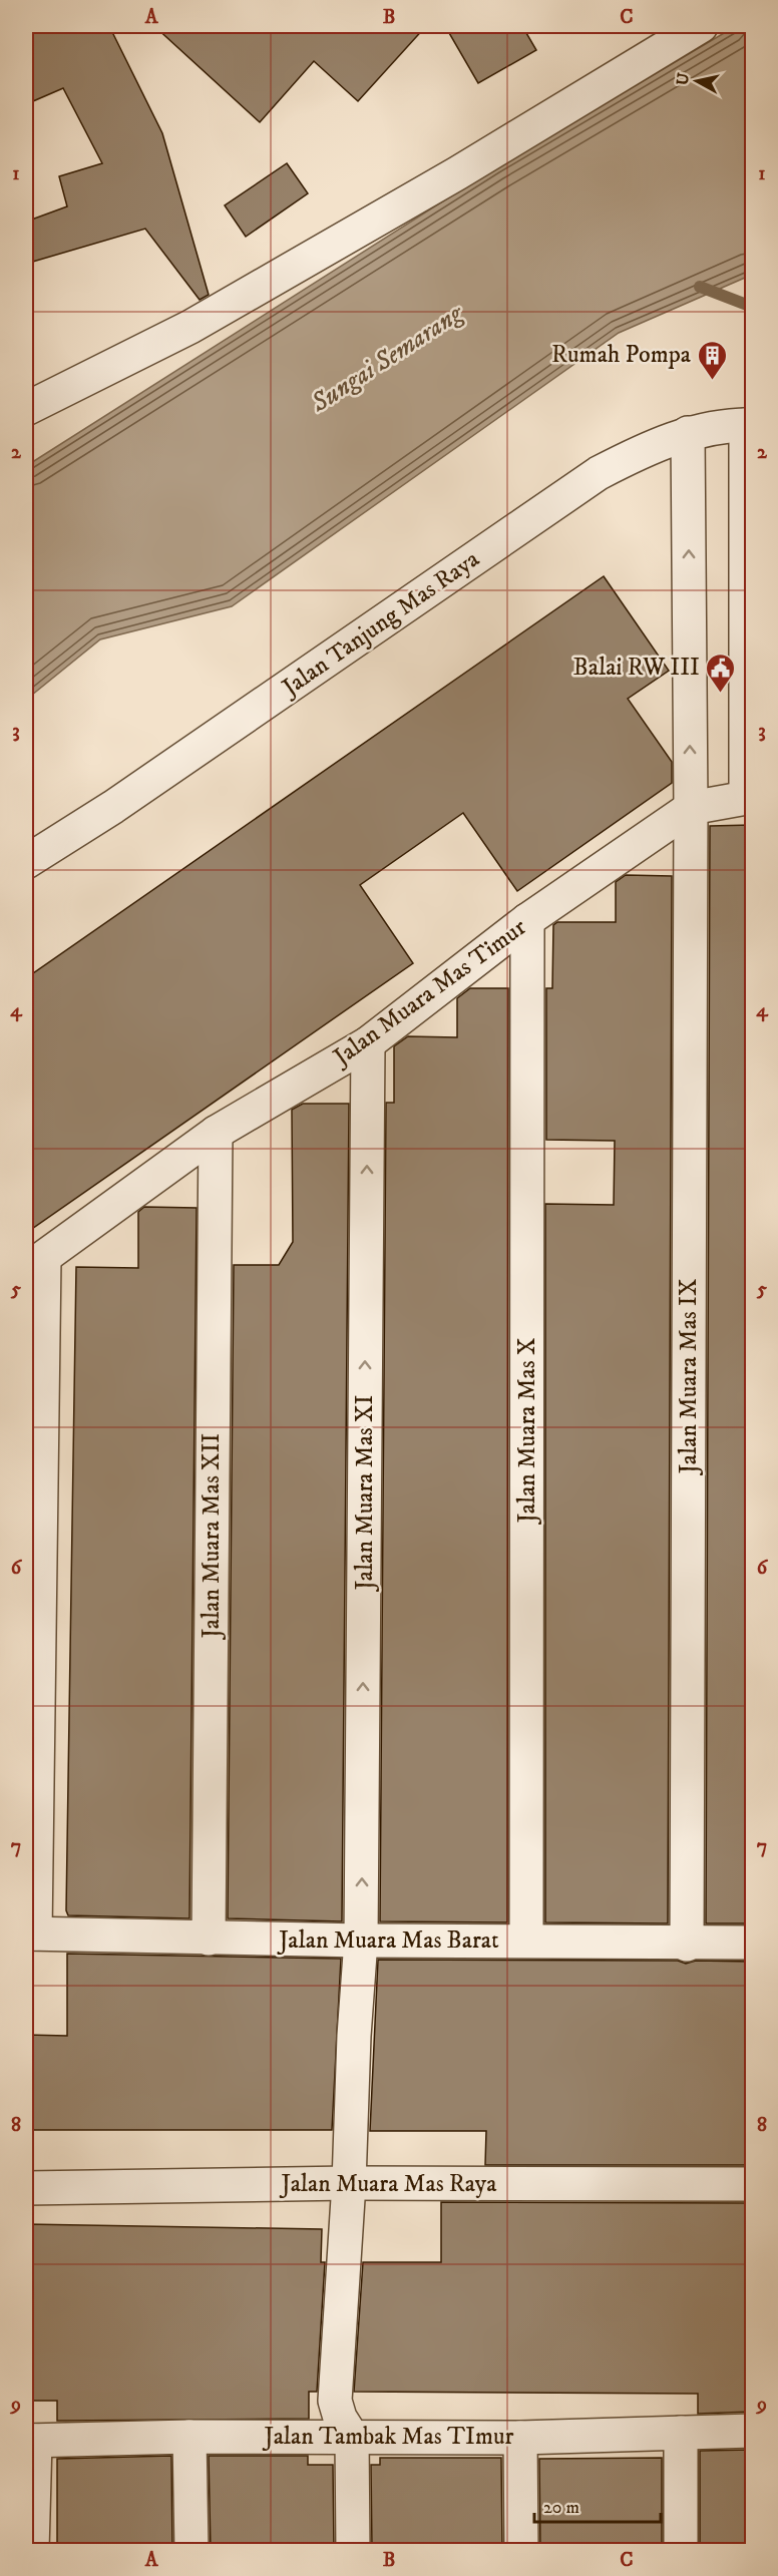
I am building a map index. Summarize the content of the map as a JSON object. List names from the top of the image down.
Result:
{
  "streets": {
    "street": [
      "Jalan Tanjung Mas Raya",
      "Jalan Muara Mas Timur",
      "Jalan Muara Mas IX",
      "Jalan Muara Mas X",
      "Jalan Muara Mas XI",
      "Jalan Muara Mas XII",
      "Jalan Muara Mas Barat",
      "Jalan Muara Mas Raya",
      "Jalan Tambak Mas TImur"
    ]
  },
  "crossings": [
    ["Jalan Tanjung Mas Raya", "Jalan Muara Mas IX"],
    ["Jalan Muara Mas Timur", "Jalan Muara Mas IX"],
    ["Jalan Muara Mas Timur", "Jalan Muara Mas X"],
    ["Jalan Muara Mas Timur", "Jalan Muara Mas XI"],
    ["Jalan Muara Mas Timur", "Jalan Muara Mas XII"],
    ["Jalan Muara Mas IX", "Jalan Muara Mas Barat"],
    ["Jalan Muara Mas X", "Jalan Muara Mas Barat"],
    ["Jalan Muara Mas XI", "Jalan Muara Mas Barat"],
    ["Jalan Muara Mas XI", "Jalan Muara Mas Raya"],
    ["Jalan Muara Mas XI", "Jalan Tambak Mas TImur"],
    ["Jalan Muara Mas XII", "Jalan Muara Mas Barat"]
  ],
  "one_way": ["Jalan Muara Mas XI"],
  "water": ["Sungai Semarang"],
  "places": {
    "building": ["Rumah Pompa"],
    "public building": ["Balai RW III"]
  },
  "scale_bar": "20 m",
  "north": "left",
  "grid": {
    "columns": ["A", "B", "C"],
    "rows": [
      "1",
      "2",
      "3",
      "4",
      "5",
      "6",
      "7",
      "8",
      "9"
    ]
  }
}
